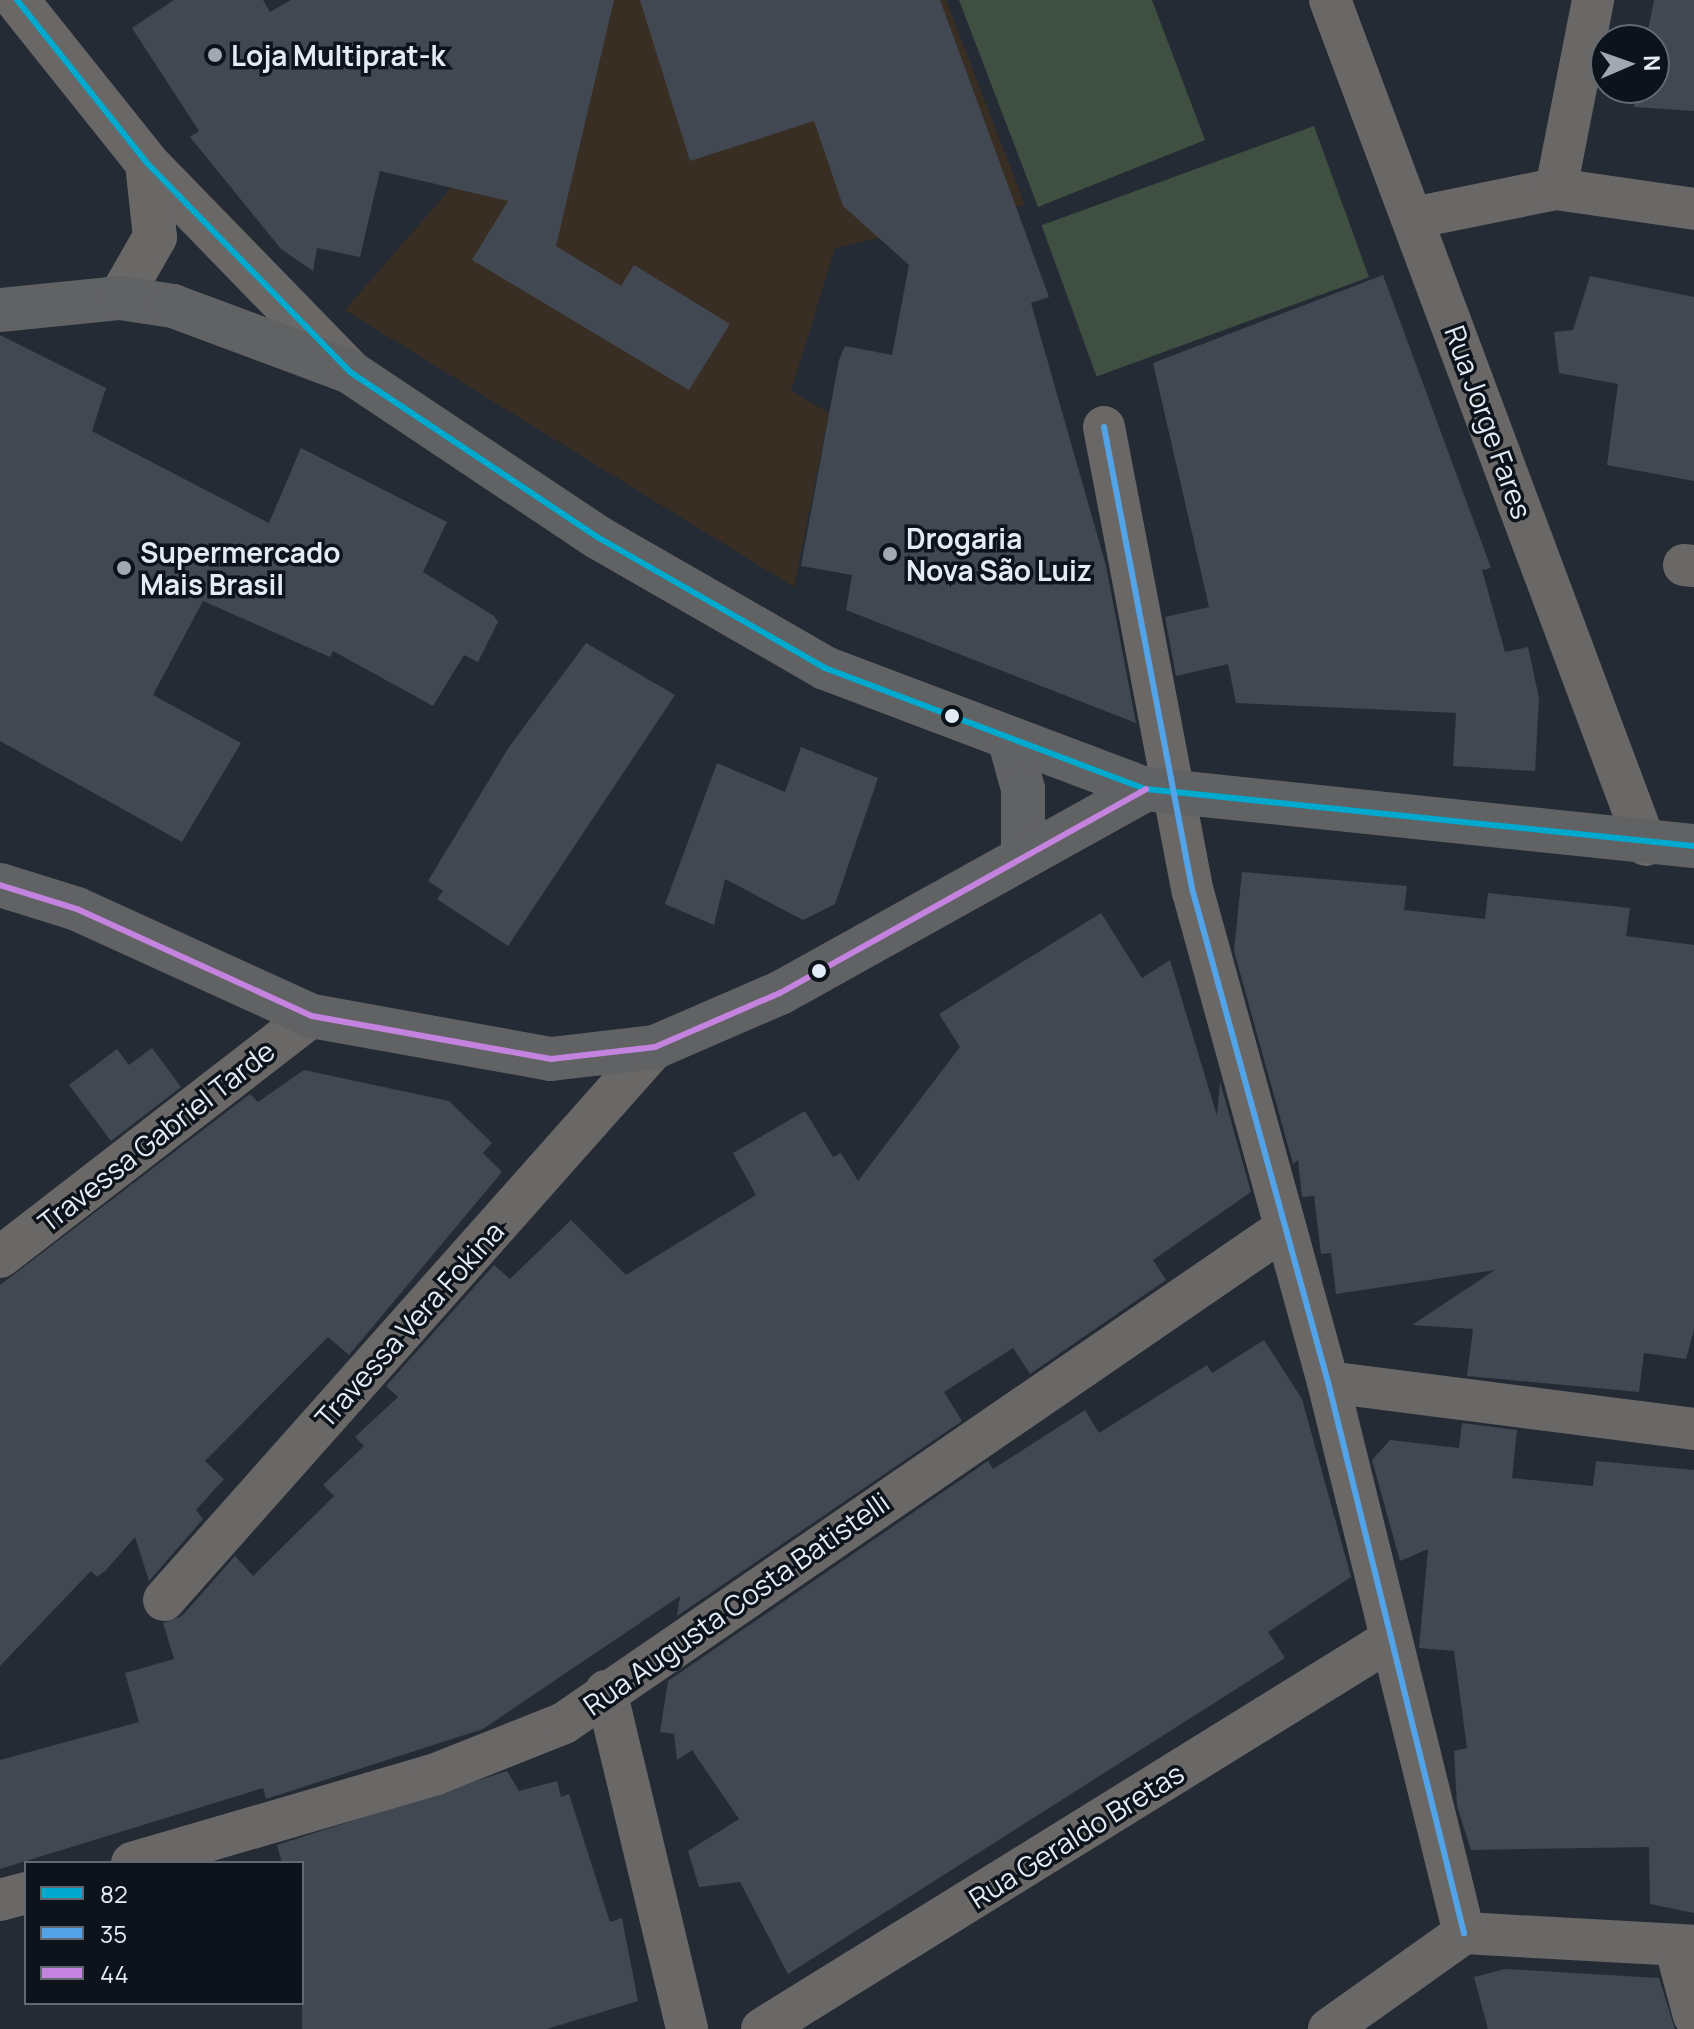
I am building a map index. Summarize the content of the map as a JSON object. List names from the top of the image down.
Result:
{
  "streets": {
    "street": [
      "Rua Jorge Fares",
      "Travessa Gabriel Tarde",
      "Travessa Vera Fokina",
      "Rua Augusta Costa Batistelli",
      "Rua Geraldo Bretas"
    ]
  },
  "places": ["Loja Multiprat-k", "Drogaria Nova São Luiz", "Supermercado Mais Brasil"],
  "lines": ["transit line 82", "transit line 35", "transit line 44"],
  "legend": ["82", "35", "44"],
  "north": "right"
}
